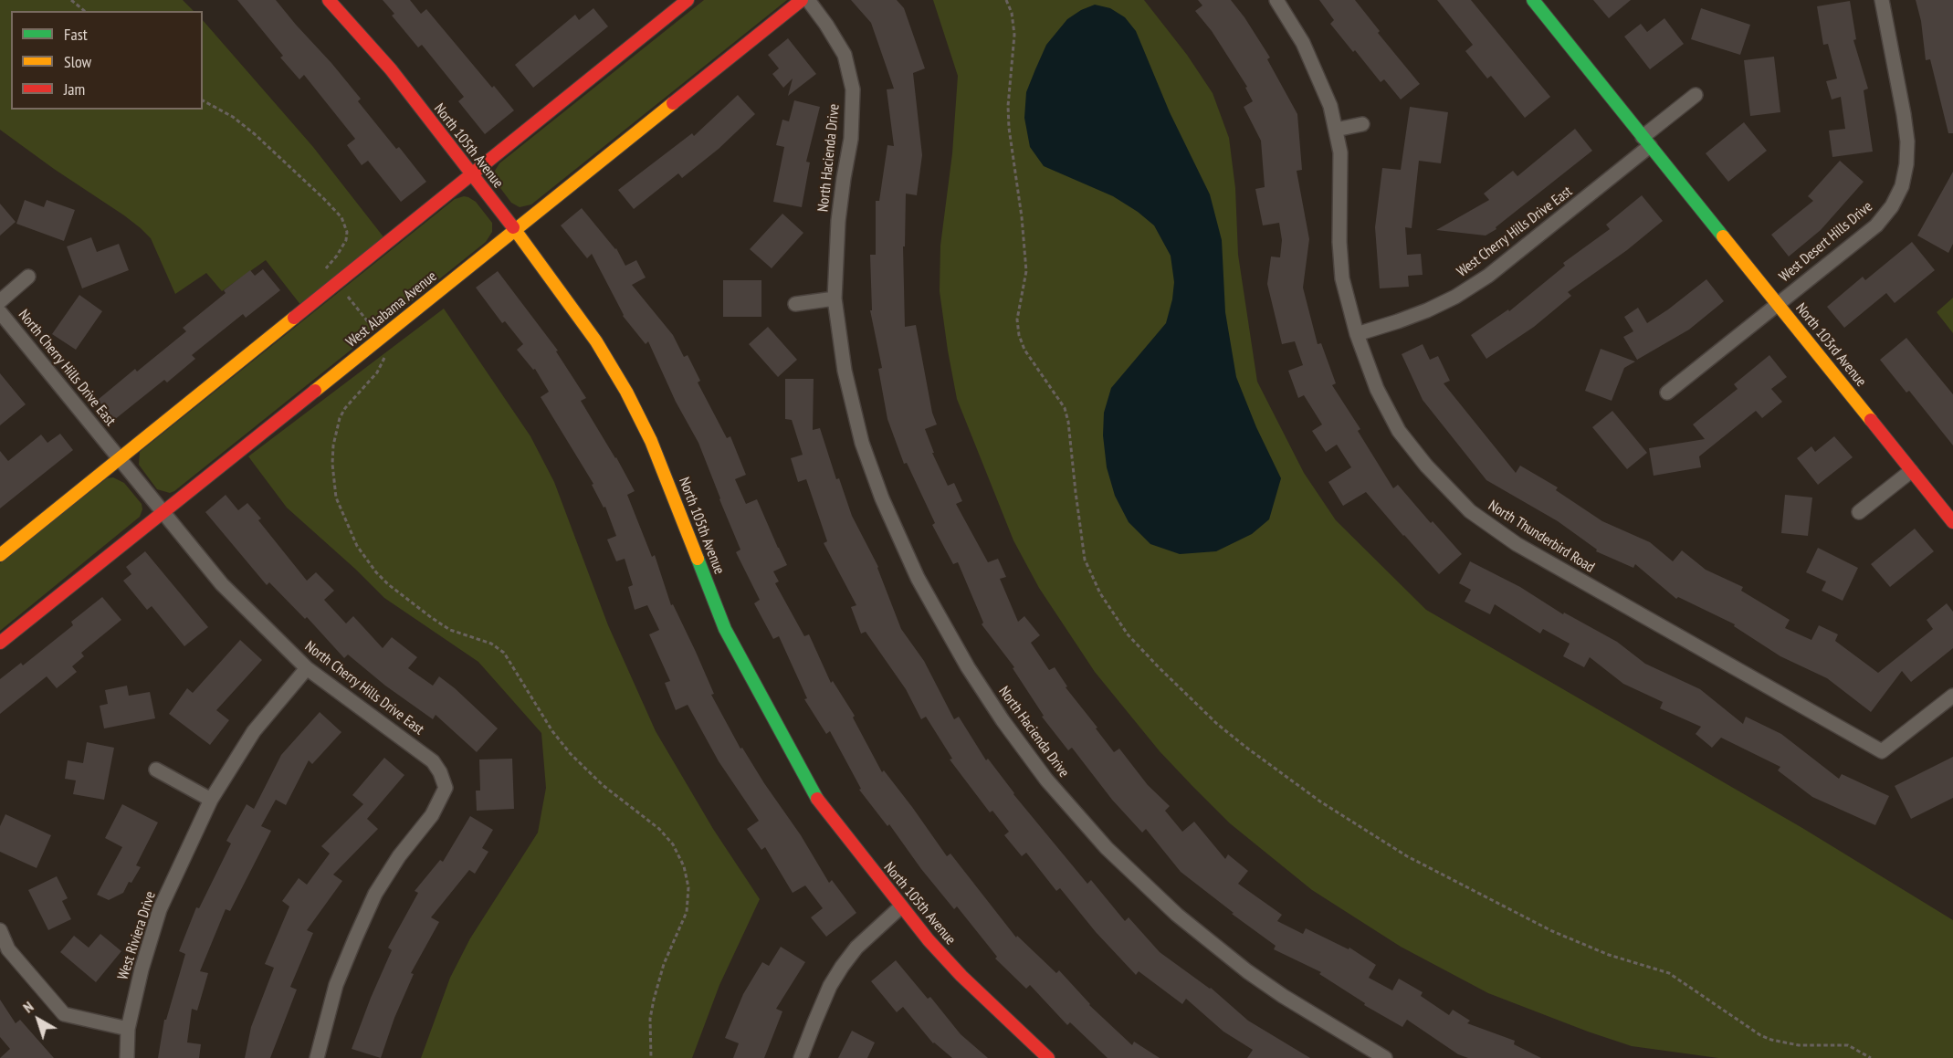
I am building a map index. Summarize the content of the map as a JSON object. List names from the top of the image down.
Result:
{
  "streets": {
    "street": [
      "North 105th Avenue",
      "North Hacienda Drive",
      "West Cherry Hills Drive East",
      "West Desert Hills Drive",
      "West Alabama Avenue",
      "North 103rd Avenue",
      "North Cherry Hills Drive East",
      "North Thunderbird Road",
      "West Riviera Drive"
    ]
  },
  "crossings": [
    ["North 105th Avenue", "West Alabama Avenue"],
    ["West Cherry Hills Drive East", "North 103rd Avenue"],
    ["West Cherry Hills Drive East", "North Thunderbird Road"],
    ["West Desert Hills Drive", "North 103rd Avenue"],
    ["West Alabama Avenue", "North Cherry Hills Drive East"],
    ["North Cherry Hills Drive East", "West Riviera Drive"]
  ],
  "legend": ["Fast", "Slow", "Jam"],
  "north": "top left"
}
